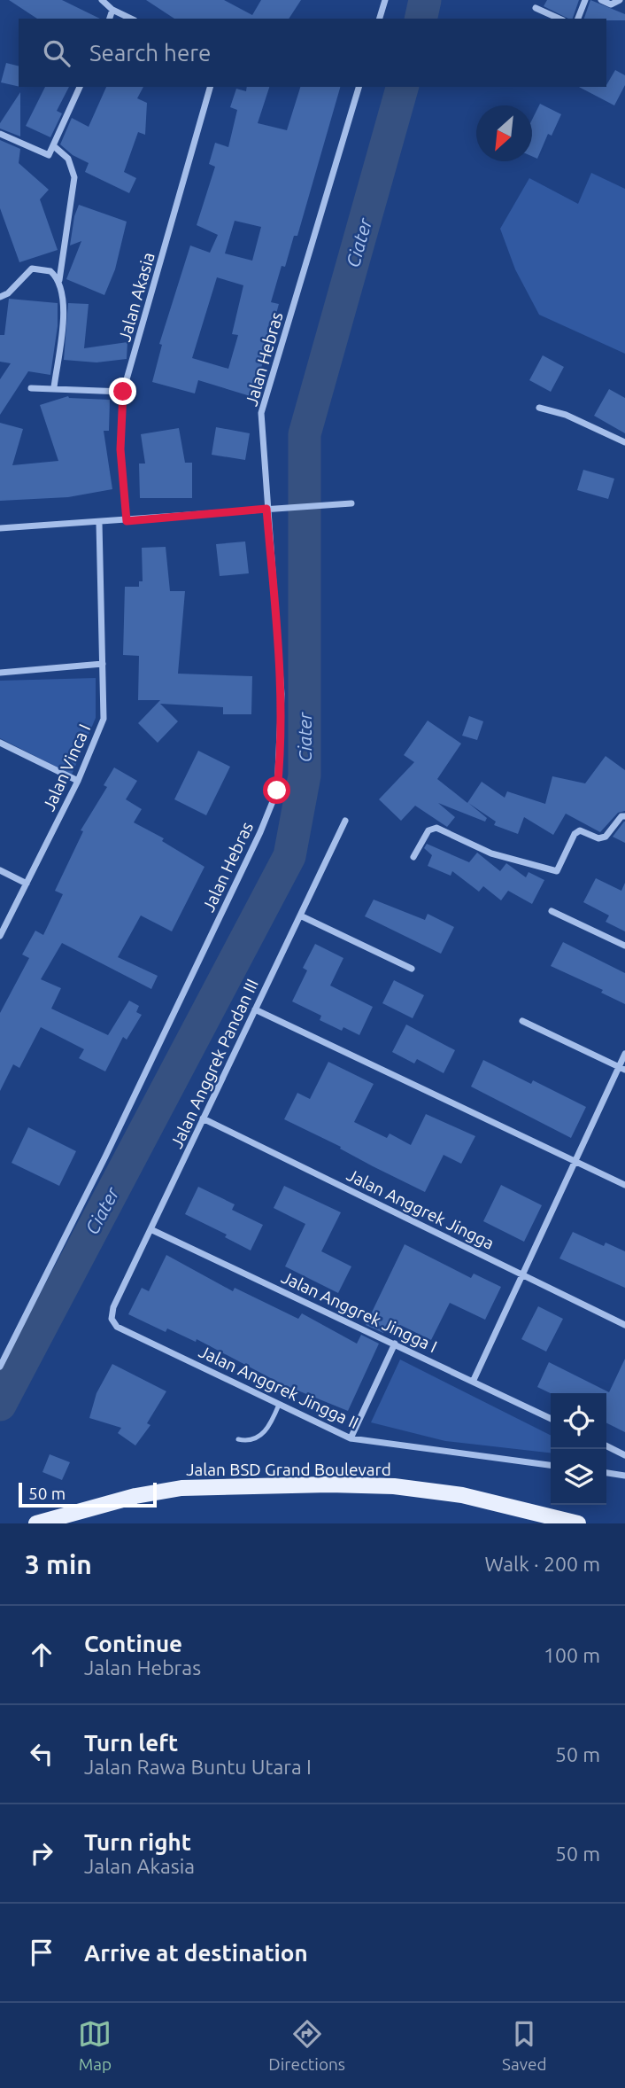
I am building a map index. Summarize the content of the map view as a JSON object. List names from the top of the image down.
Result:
{
  "streets": {
    "main road": ["Jalan BSD Grand Boulevard"],
    "street": [
      "Jalan Akasia",
      "Jalan Hebras",
      "Jalan Vinca I",
      "Jalan Anggrek Pandan III",
      "Jalan Anggrek Jingga",
      "Jalan Anggrek Jingga I",
      "Jalan Anggrek Jingga II"
    ]
  },
  "crossings": [
    ["Jalan Anggrek Pandan III", "Jalan Anggrek Jingga"],
    ["Jalan Anggrek Pandan III", "Jalan Anggrek Jingga I"],
    ["Jalan Anggrek Pandan III", "Jalan Anggrek Jingga II"]
  ],
  "water": ["Ciater"],
  "scale_bar": "50 m",
  "north": "bottom left",
  "page": {
    "search": "Search here",
    "scale": "50 m",
    "heading": ["3 min", "Walk · 200 m"],
    "list": [
      ["Continue", "Jalan Hebras", "100 m"],
      ["Turn left", "Jalan Rawa Buntu Utara I", "50 m"],
      ["Turn right", "Jalan Akasia", "50 m"],
      "Arrive at destination"
    ],
    "nav": ["Map", "Directions", "Saved"]
  }
}
